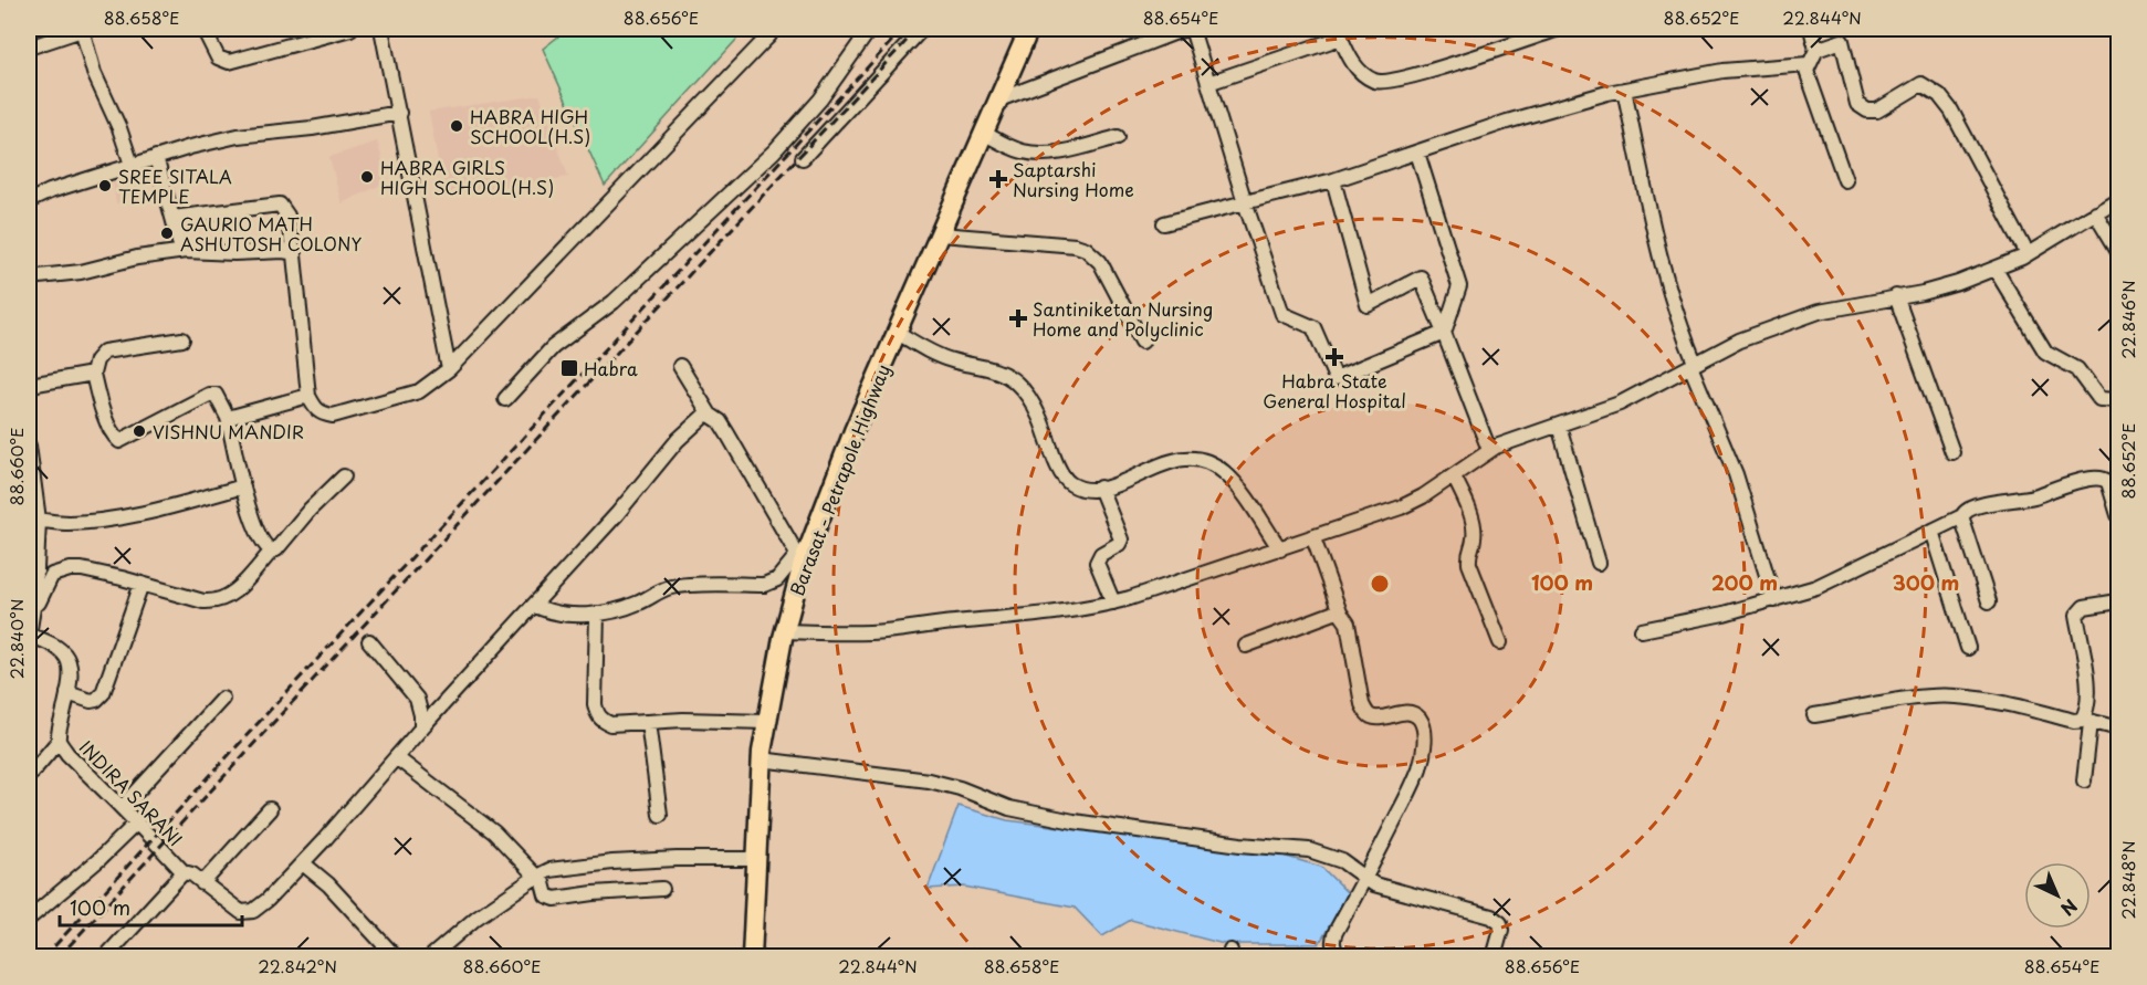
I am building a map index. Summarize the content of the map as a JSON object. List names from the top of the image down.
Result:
{
  "streets": {
    "highway": ["Barasat - Petrapole Highway"],
    "street": ["INDIRA SARANI"]
  },
  "places": {
    "other": [
      "HABRA HIGH SCHOOL(H.S)",
      "HABRA GIRLS HIGH SCHOOL(H.S)",
      "SREE SITALA TEMPLE",
      "GAURIO MATH ASHUTOSH COLONY",
      "VISHNU MANDIR"
    ],
    "health": ["Saptarshi Nursing Home", "Santiniketan Nursing Home and Polyclinic", "Habra State General Hospital"],
    "transit": ["Habra"]
  },
  "scale_bar": "100 m",
  "north": "bottom right",
  "coordinates": [
    "88.658°E",
    "88.656°E",
    "88.654°E",
    "88.652°E",
    "22.844°N",
    "22.846°N",
    "88.660°E",
    "22.840°N",
    "22.848°N",
    "22.842°N"
  ],
  "rings": ["100 m", "200 m", "300 m"]
}
